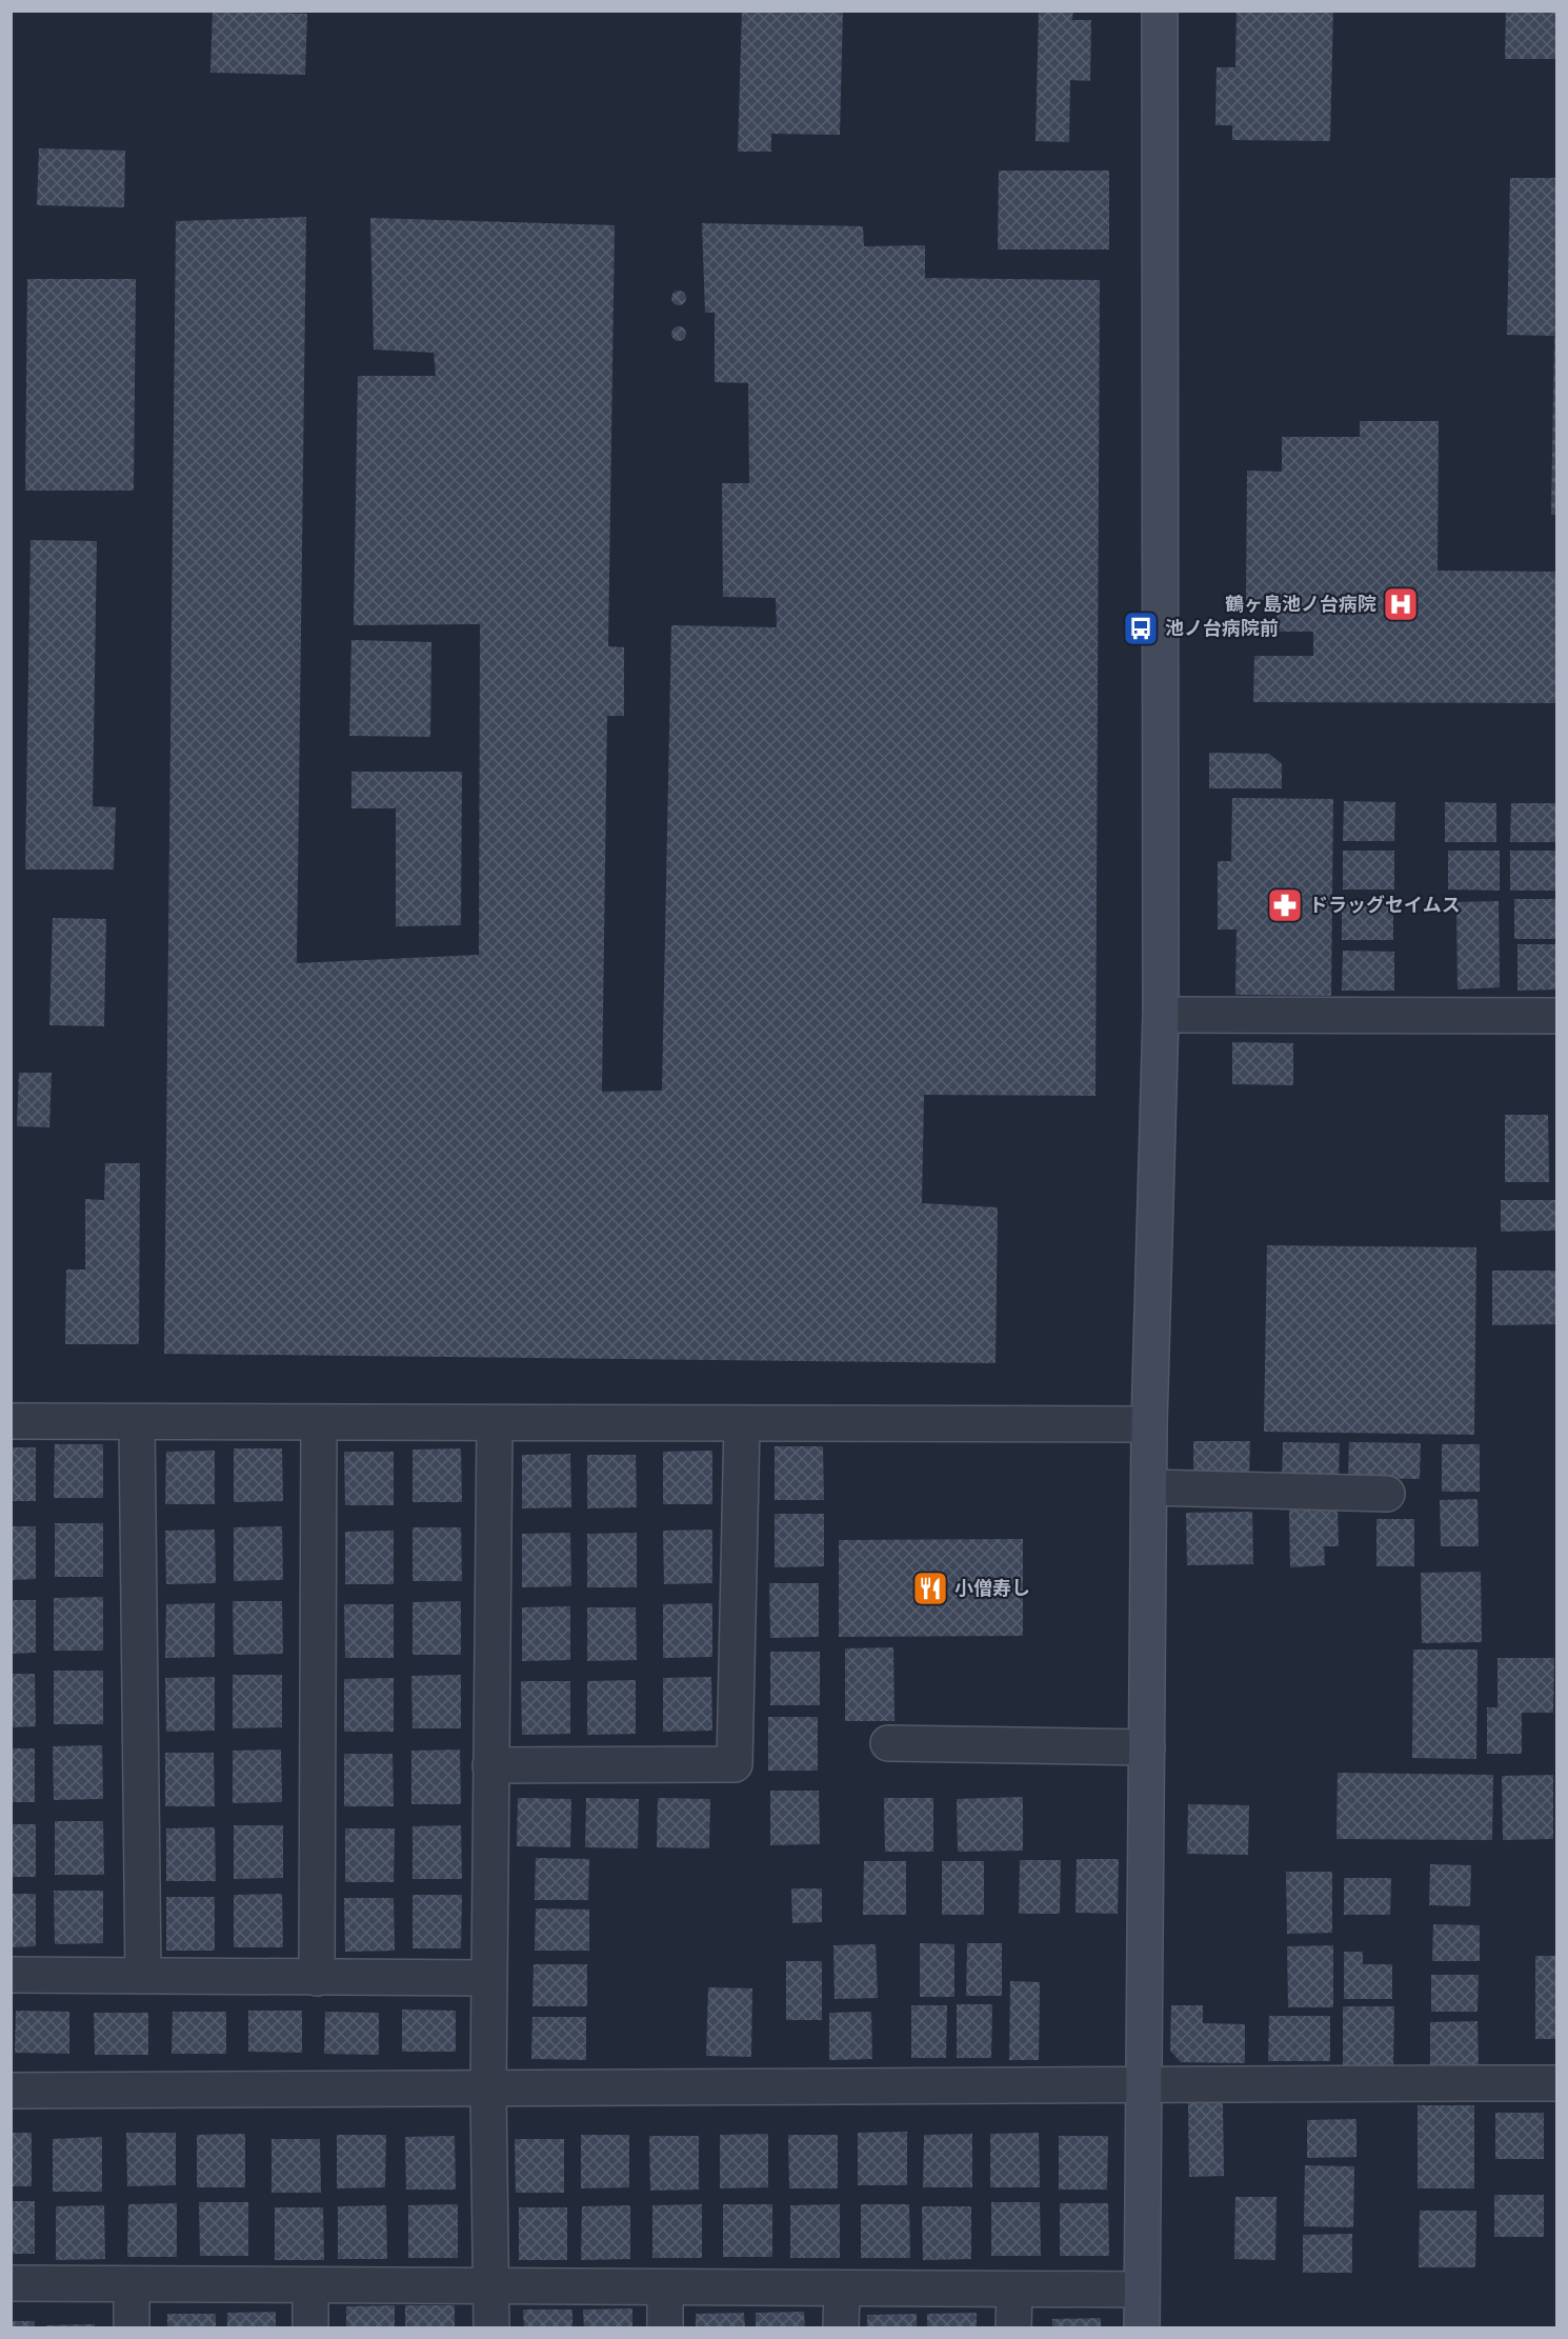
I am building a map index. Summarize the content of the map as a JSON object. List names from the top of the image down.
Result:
{
  "places": {
    "hospital": ["鶴ヶ島池ノ台病院"],
    "bus stop": ["池ノ台病院前"],
    "pharmacy": ["ドラッグセイムス"],
    "restaurant": ["小僧寿し"]
  }
}
